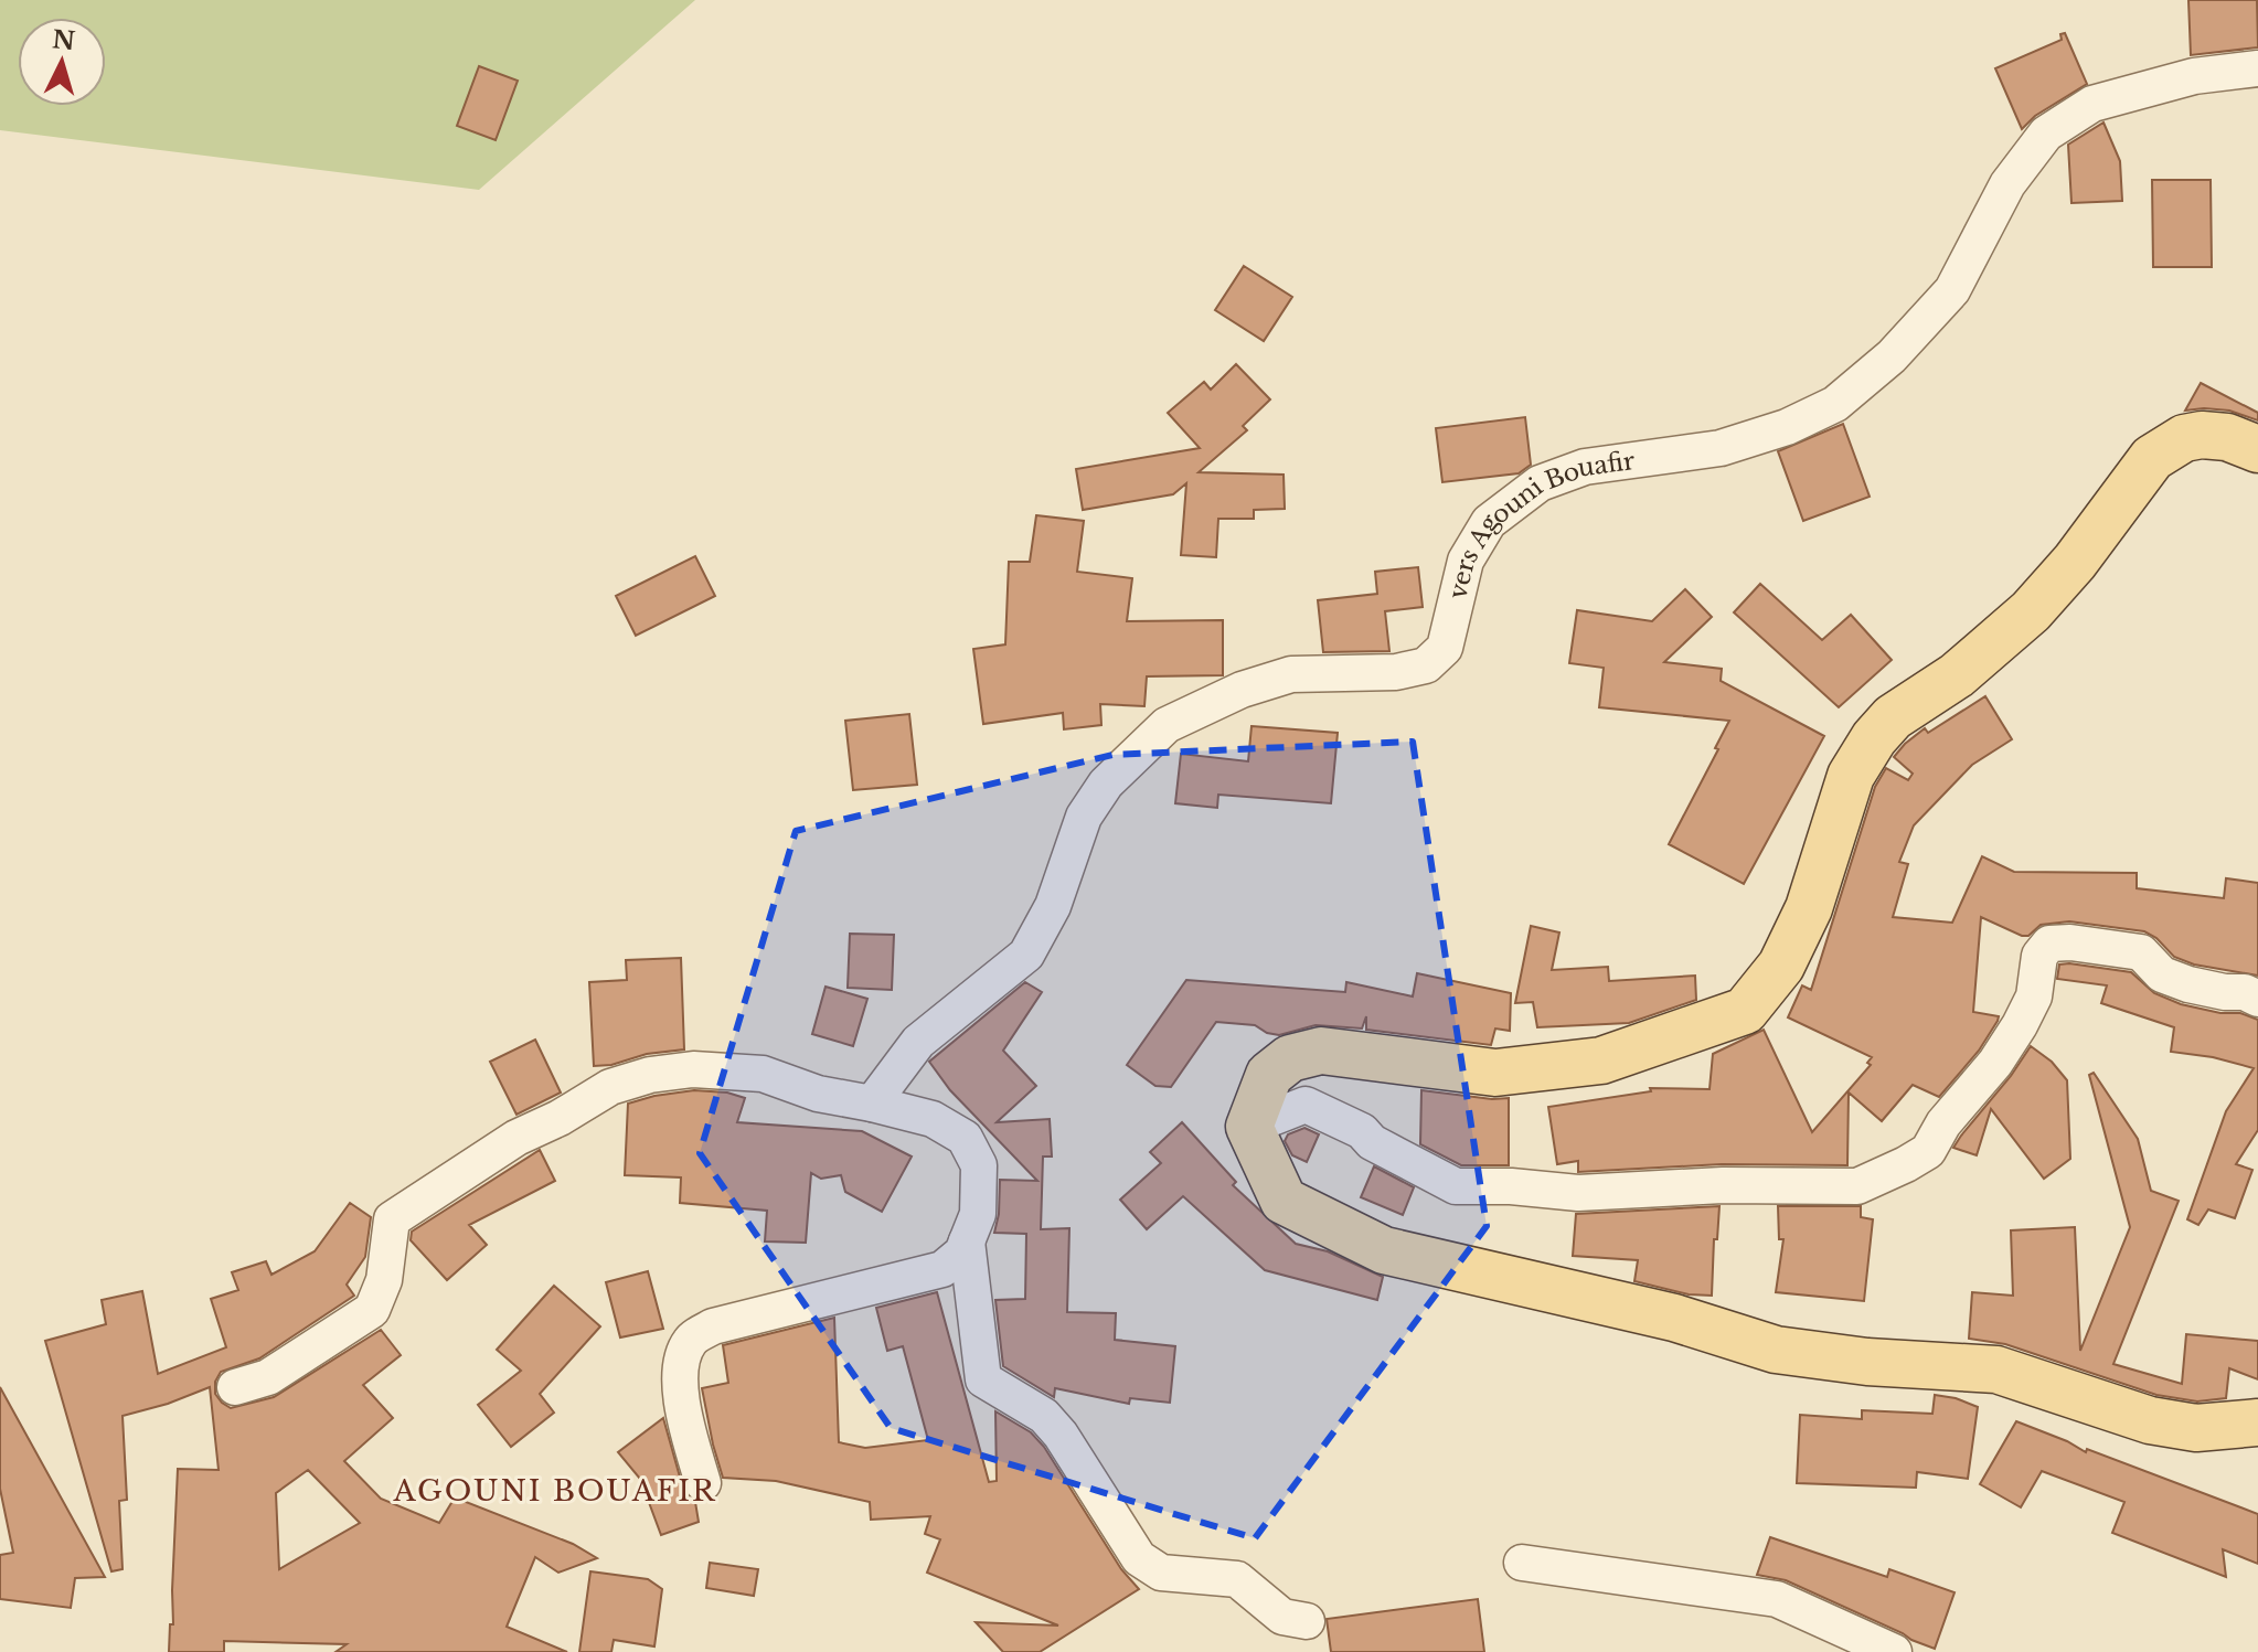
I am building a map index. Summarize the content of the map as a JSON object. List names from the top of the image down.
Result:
{
  "streets": {
    "street": ["vers Agouni Bouafir"]
  },
  "districts": ["AGOUNI BOUAFIR"],
  "north": "top"
}
